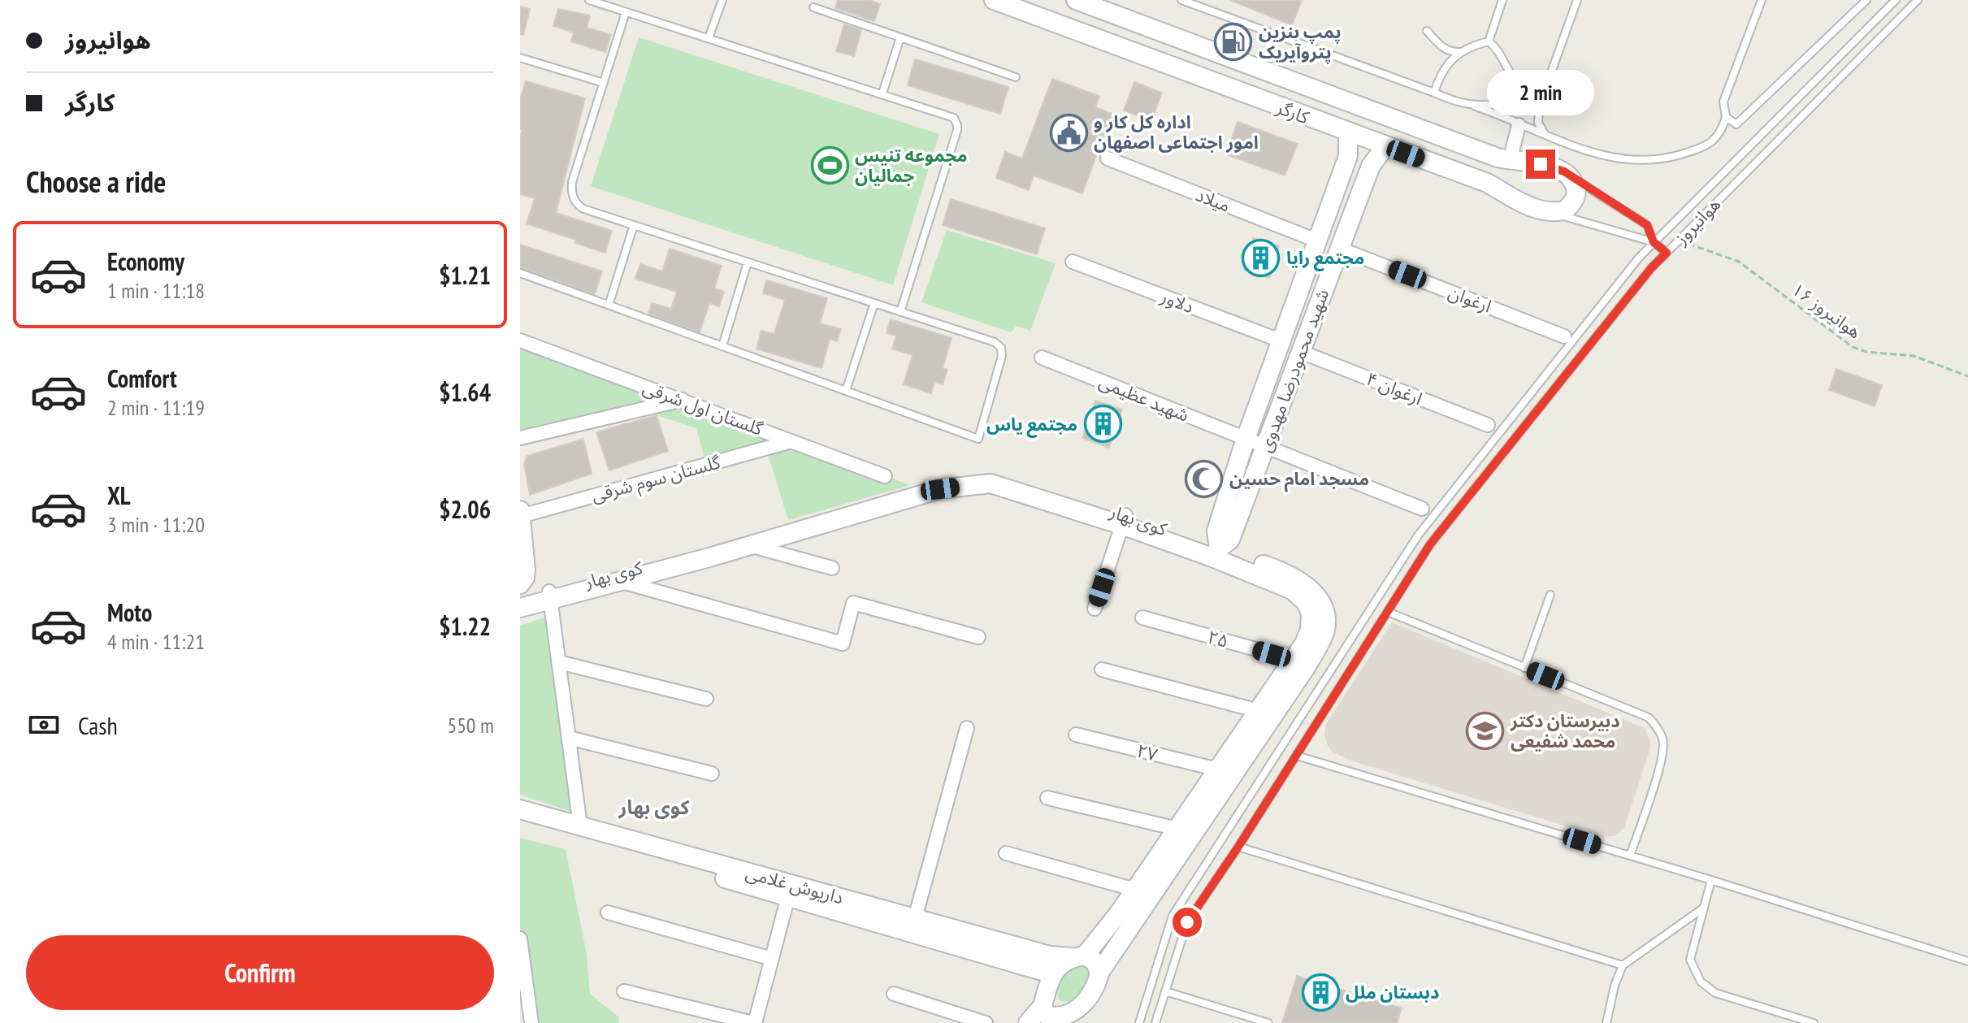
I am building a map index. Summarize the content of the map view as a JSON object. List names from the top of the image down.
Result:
{
  "streets": {
    "street": [
      "کارگر",
      "میلاد",
      "ارغوان",
      "دلاور",
      "شهید محمودرضا مهدوی",
      "ارغوان ۴",
      "شهید عظیمی",
      "گلستان اول شرقی",
      "گلستان سوم شرقی",
      "کوی بهار",
      "۲۵",
      "۲۷",
      "داریوش غلامی"
    ],
    "lane": ["هوانیروز"],
    "path": ["هوانیروز ۱۶"]
  },
  "crossings": [
    ["کارگر", "شهید محمودرضا مهدوی"],
    ["میلاد", "شهید محمودرضا مهدوی"],
    ["هوانیروز", "هوانیروز ۱۶"],
    ["ارغوان", "شهید محمودرضا مهدوی"],
    ["دلاور", "شهید محمودرضا مهدوی"],
    ["شهید محمودرضا مهدوی", "ارغوان ۴"],
    ["شهید محمودرضا مهدوی", "شهید عظیمی"],
    ["شهید محمودرضا مهدوی", "کوی بهار"],
    ["گلستان اول شرقی", "گلستان سوم شرقی"],
    ["کوی بهار", "۲۵"],
    ["کوی بهار", "۲۷"],
    ["کوی بهار", "داریوش غلامی"]
  ],
  "districts": ["کوی بهار"],
  "places": {
    "fuel station": ["پمپ بنزین پتروآیریک"],
    "public building": ["اداره کل کار و امور اجتماعی اصفهان"],
    "sports": ["مجموعه تنیس جمالیان"],
    "building": ["مجتمع رایا", "مجتمع یاس", "دبستان ملل"],
    "mosque": ["مسجد امام حسین"],
    "school or university": ["دبیرستان دکتر محمد شفیعی"]
  },
  "page": {
    "banner": ["هوانیروز", "کارگر"],
    "bubble": "2 min",
    "heading": "Choose a ride",
    "list": [
      {
        "name": "Economy",
        "note": "1 min · 11:18",
        "value": "$1.21"
      },
      {
        "name": "Comfort",
        "note": "2 min · 11:19",
        "value": "$1.64"
      },
      {
        "name": "XL",
        "note": "3 min · 11:20",
        "value": "$2.06"
      },
      {
        "name": "Moto",
        "note": "4 min · 11:21",
        "value": "$1.22"
      }
    ],
    "pay": ["Cash", "550 m"],
    "buttons": "Confirm"
  }
}
